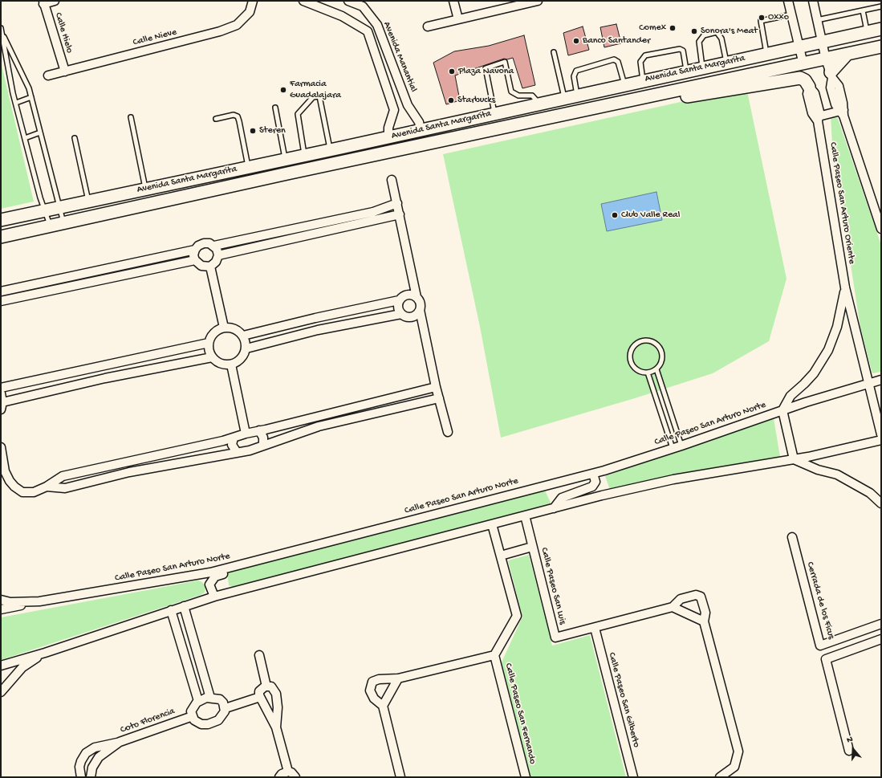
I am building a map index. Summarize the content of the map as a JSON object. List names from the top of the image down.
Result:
{
  "streets": {
    "main road": ["Avenida Santa Margarita"],
    "street": [
      "Calle Hielo",
      "Calle Nieve",
      "Avenida Manantial",
      "Calle Paseo San Arturo Oriente",
      "Calle Paseo San Arturo Norte",
      "Calle Paseo San Luis",
      "Cerrada de los Ficus",
      "Calle Paseo San Gilberto",
      "Calle Paseo San Fernando",
      "Coto Florencia"
    ]
  },
  "crossings": [
    ["Calle Hielo", "Calle Nieve"],
    ["Avenida Manantial", "Avenida Santa Margarita"],
    ["Avenida Santa Margarita", "Calle Paseo San Arturo Oriente"],
    ["Calle Paseo San Arturo Oriente", "Calle Paseo San Arturo Norte"],
    ["Calle Paseo San Luis", "Calle Paseo San Gilberto"]
  ],
  "places": [
    "Oxxo",
    "Comex",
    "Sonora's Meat",
    "Banco Santander",
    "Plaza Navona",
    "Farmacia Guadalajara",
    "Starbucks",
    "Steren",
    "Club Valle Real"
  ],
  "north": "top"
}
